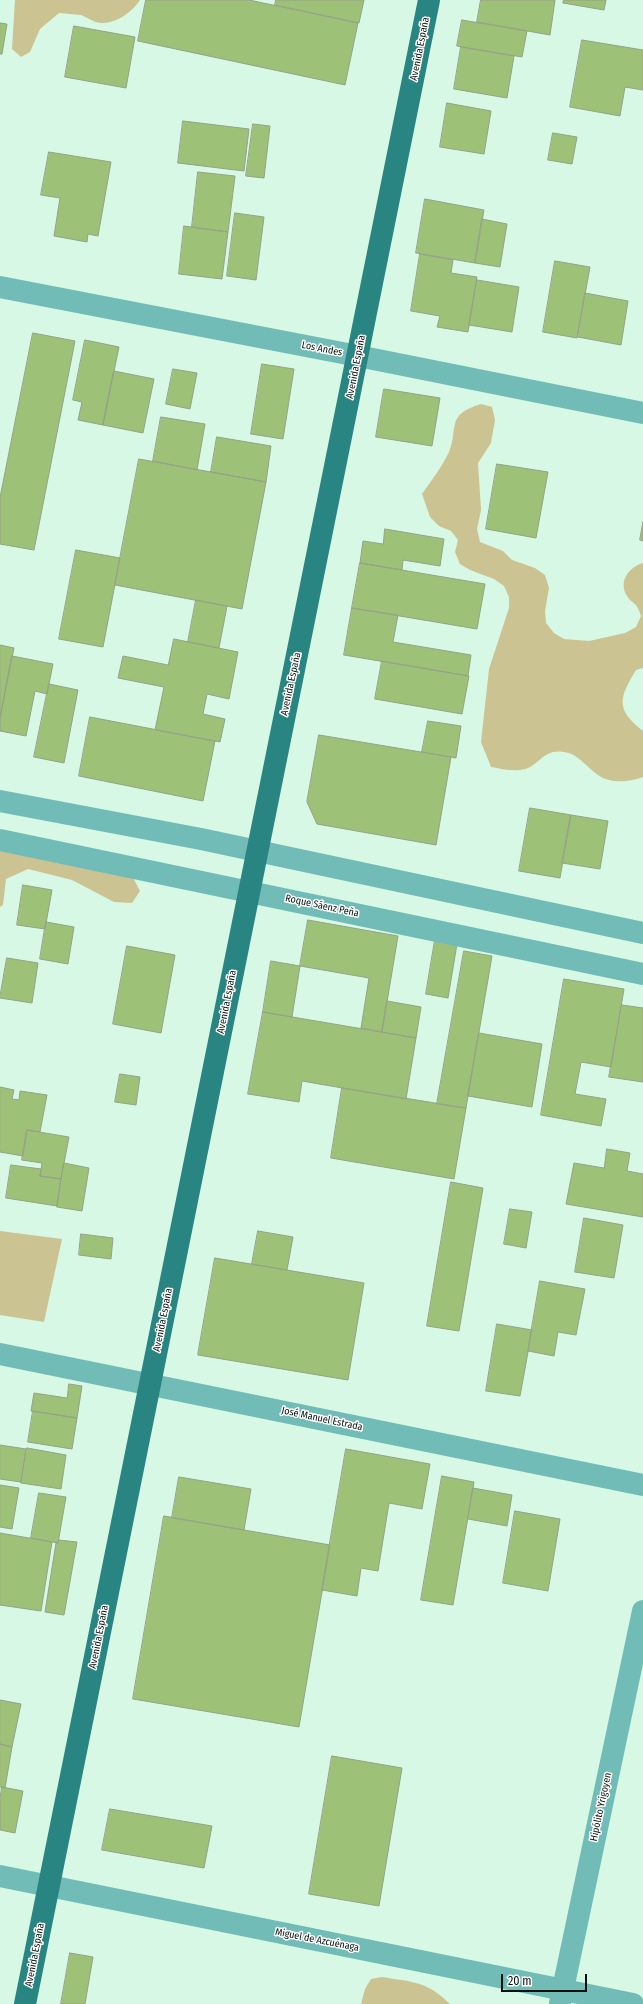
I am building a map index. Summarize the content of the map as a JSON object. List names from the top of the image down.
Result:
{
  "streets": {
    "main road": ["Avenida España"],
    "street": [
      "Los Andes",
      "Roque Sáenz Peña",
      "José Manuel Estrada",
      "Hipólito Yrigoyen",
      "Miguel de Azcuénaga"
    ]
  },
  "crossings": [
    ["Avenida España", "Los Andes"],
    ["Avenida España", "Roque Sáenz Peña"],
    ["Avenida España", "José Manuel Estrada"],
    ["Avenida España", "Miguel de Azcuénaga"],
    ["Hipólito Yrigoyen", "Miguel de Azcuénaga"]
  ],
  "scale_bar": "20 m"
}
